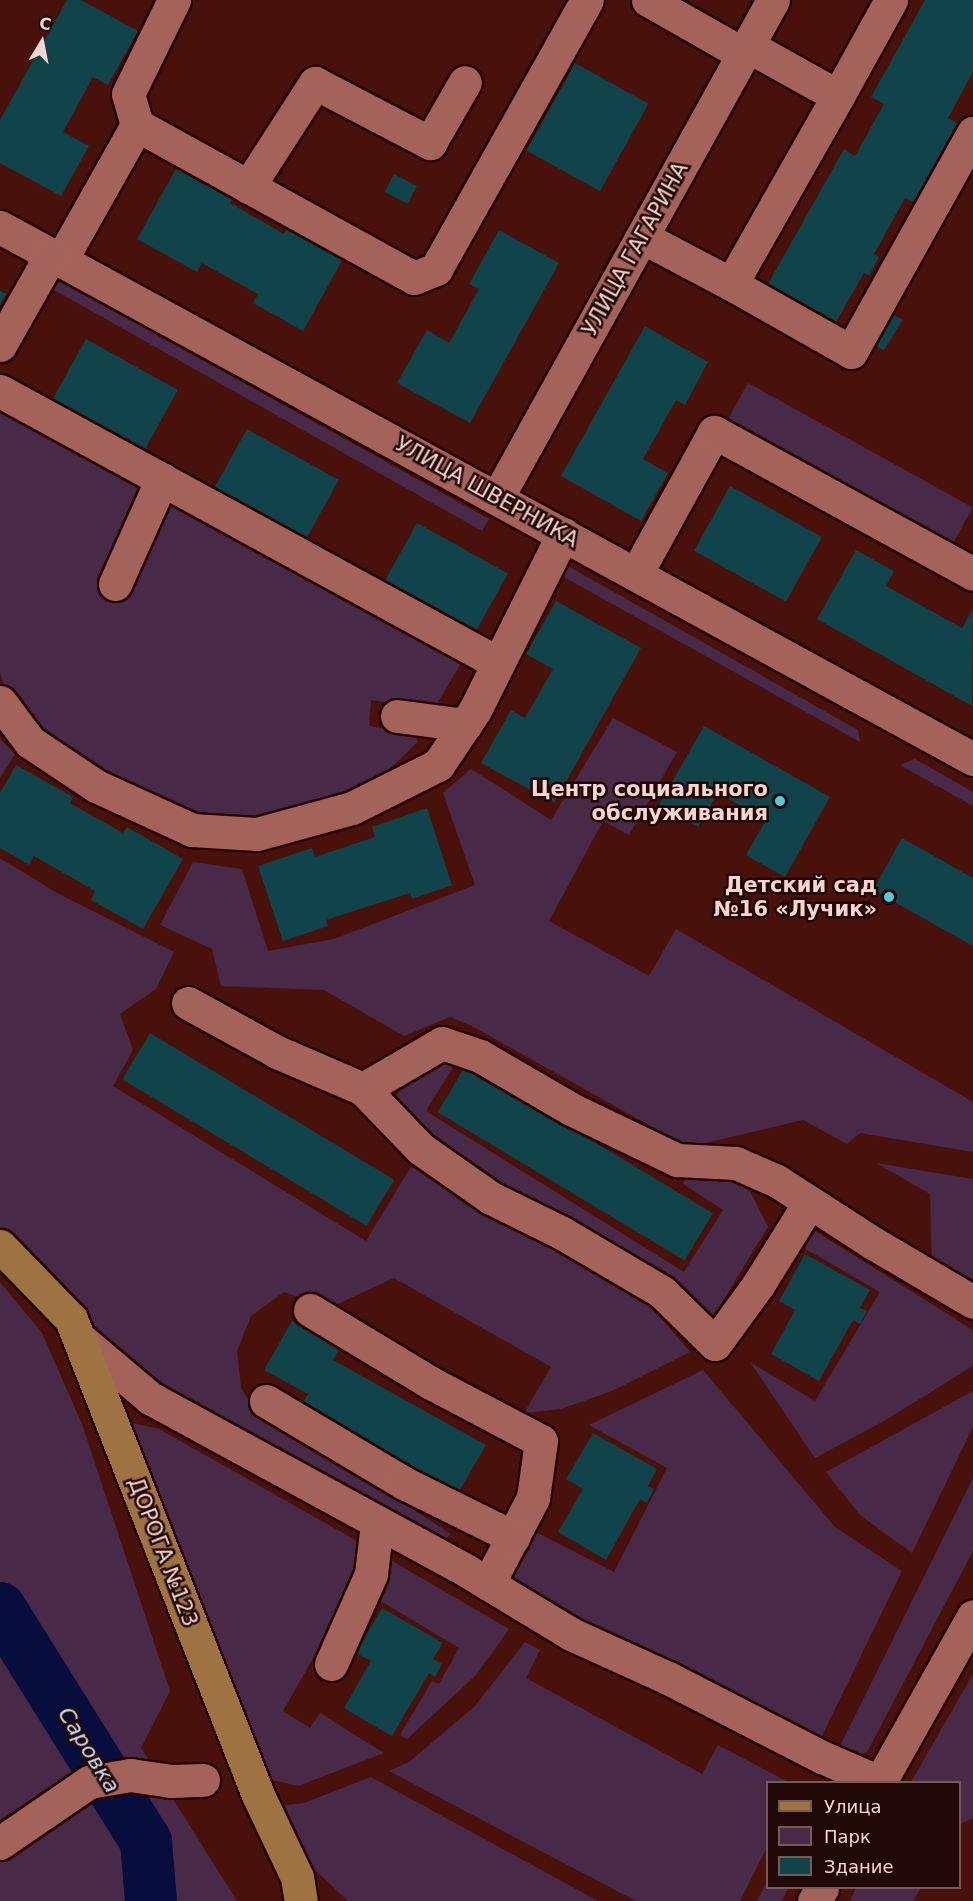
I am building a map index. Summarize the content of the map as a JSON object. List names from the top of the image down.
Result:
{
  "streets": {
    "main road": ["ДОРОГА №123"],
    "street": ["УЛИЦА ГАГАРИНА", "УЛИЦА ШВЕРНИКА"]
  },
  "crossings": [
    ["УЛИЦА ГАГАРИНА", "УЛИЦА ШВЕРНИКА"]
  ],
  "water": ["Саровка"],
  "places": ["Центр социального обслуживания", "Детский сад №16 «Лучик»"],
  "legend": ["Улица", "Парк", "Здание"],
  "north": "top"
}
